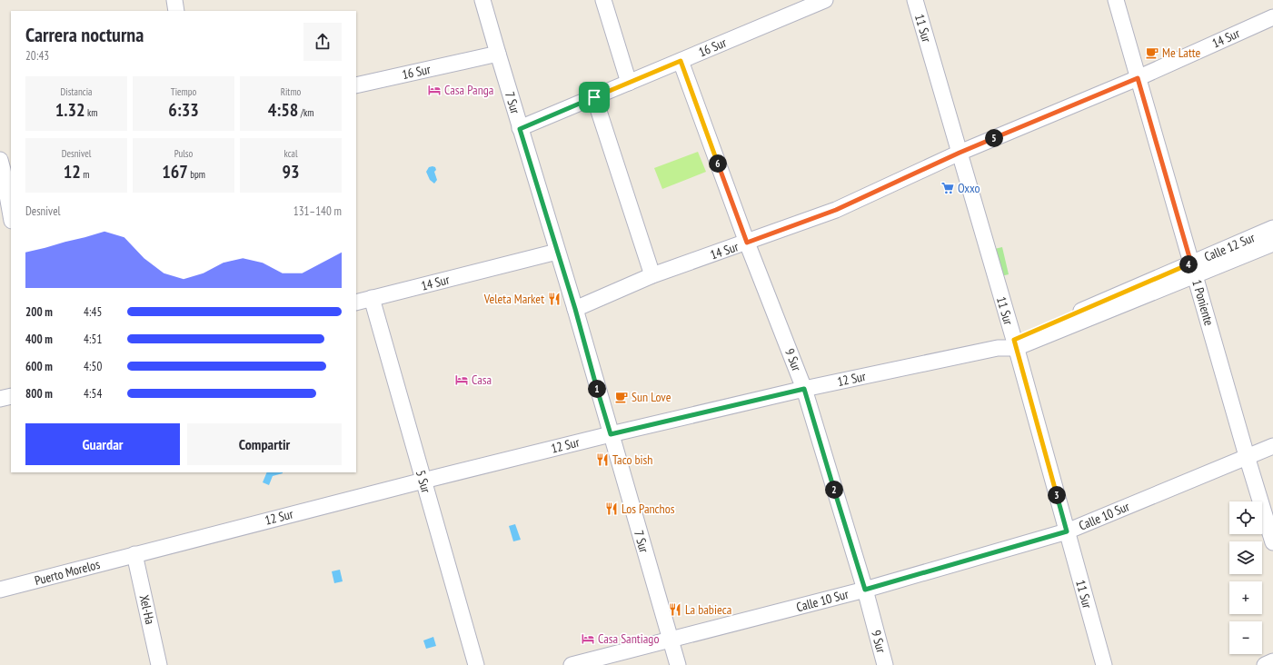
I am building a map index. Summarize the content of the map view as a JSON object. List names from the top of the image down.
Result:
{
  "streets": {
    "street": [
      "11 Sur",
      "14 Sur",
      "16 Sur",
      "7 Sur",
      "Calle 12 Sur",
      "1 Poniente",
      "9 Sur",
      "12 Sur",
      "5 Sur",
      "Calle 10 Sur",
      "Puerto Morelos",
      "Xel-Ha"
    ]
  },
  "crossings": [
    ["11 Sur", "14 Sur"],
    ["11 Sur", "Calle 12 Sur"],
    ["11 Sur", "Calle 10 Sur"],
    ["14 Sur", "7 Sur"],
    ["14 Sur", "1 Poniente"],
    ["14 Sur", "9 Sur"],
    ["14 Sur", "5 Sur"],
    ["16 Sur", "7 Sur"],
    ["16 Sur", "9 Sur"],
    ["7 Sur", "12 Sur"],
    ["7 Sur", "Calle 10 Sur"],
    ["Calle 12 Sur", "1 Poniente"],
    ["Calle 12 Sur", "12 Sur"],
    ["1 Poniente", "Calle 10 Sur"],
    ["9 Sur", "12 Sur"],
    ["9 Sur", "Calle 10 Sur"],
    ["12 Sur", "5 Sur"],
    ["12 Sur", "Puerto Morelos"],
    ["12 Sur", "Xel-Ha"],
    ["Puerto Morelos", "Xel-Ha"]
  ],
  "places": {
    "cafe": ["Me Latte", "Sun Love"],
    "hotel": ["Casa Panga", "Casa", "Casa Santiago"],
    "supermarket": ["Oxxo"],
    "restaurant": [
      "Veleta Market",
      "Taco bish",
      "Los Panchos",
      "La babieca"
    ]
  },
  "page": {
    "heading": ["Carrera nocturna", "20:43"],
    "stats": [
      ["Distancia", "1.32 km"],
      ["Tiempo", "6:33"],
      ["Ritmo", "4:58 /km"],
      ["Desnivel", "12 m"],
      ["Pulso", "167 bpm"],
      ["kcal", "93"]
    ],
    "pins": [
      "5",
      "6",
      "4",
      "1",
      "2",
      "3"
    ],
    "chart": ["Desnivel", "131–140 m"],
    "list": [
      {
        "name": "200 m",
        "note": "4:45"
      },
      {
        "name": "400 m",
        "note": "4:51"
      },
      {
        "name": "600 m",
        "note": "4:50"
      },
      {
        "name": "800 m",
        "note": "4:54"
      }
    ],
    "buttons": ["Guardar", "Compartir"],
    "map_buttons": ["+", "−"]
  }
}
